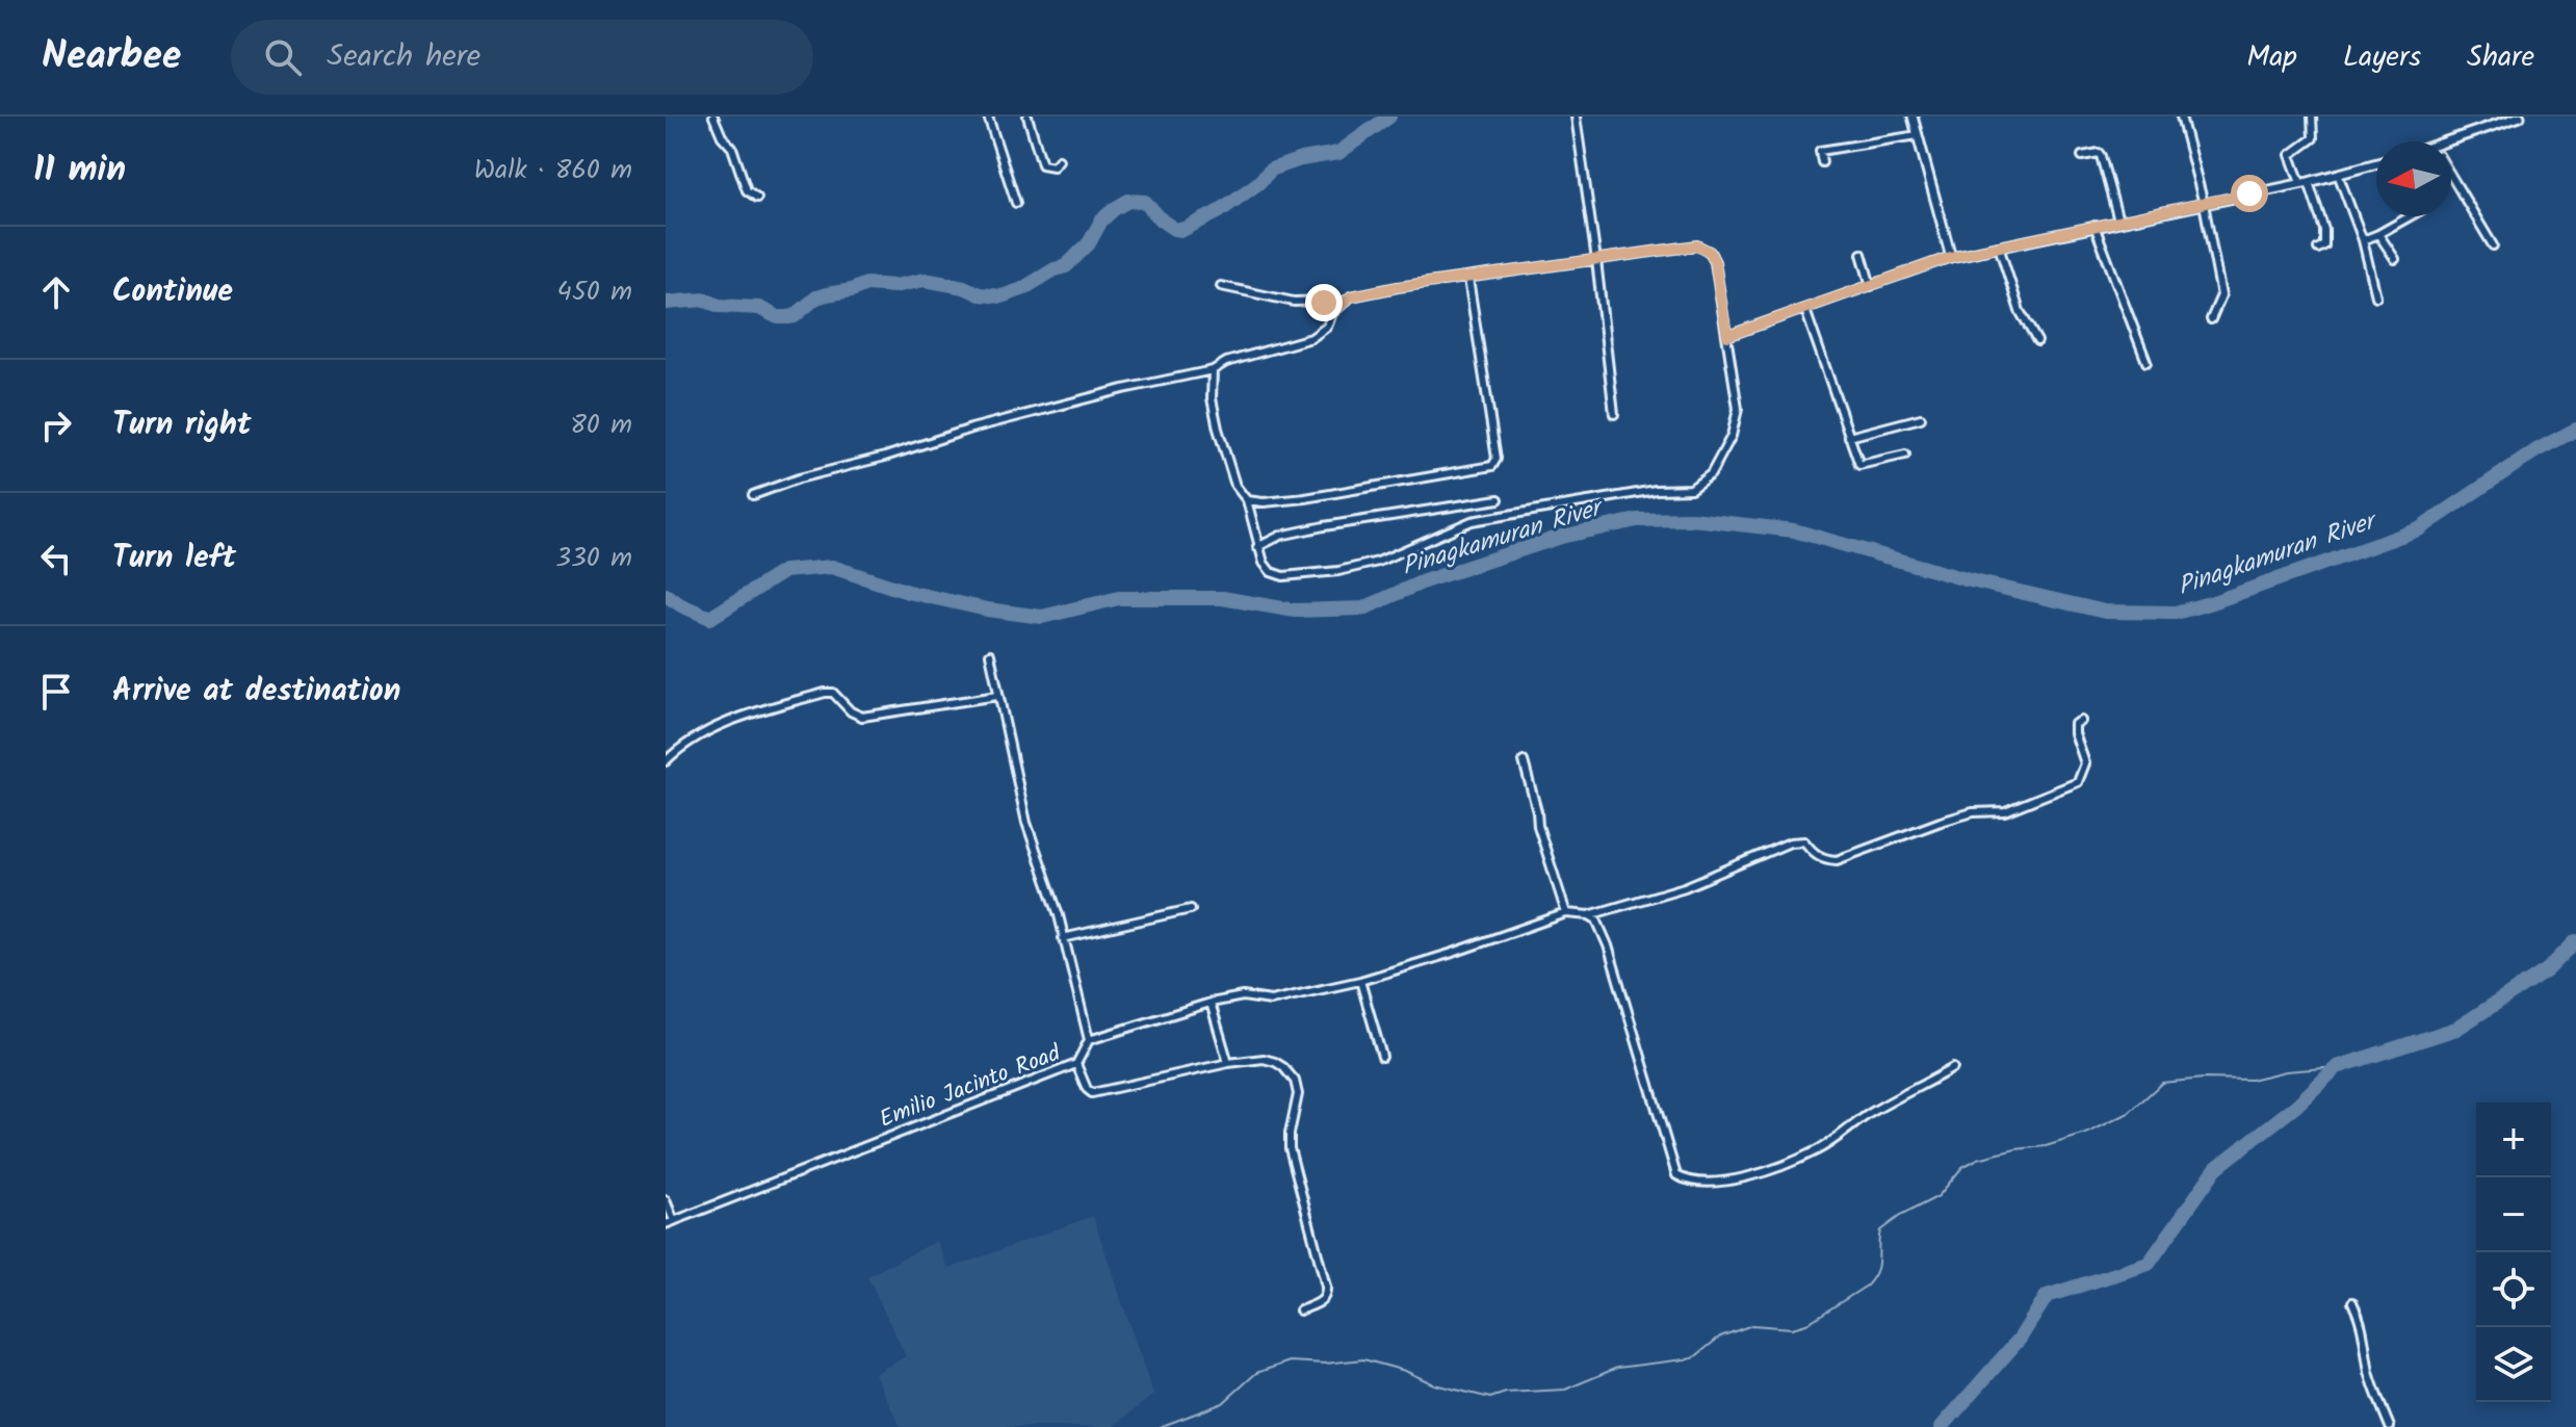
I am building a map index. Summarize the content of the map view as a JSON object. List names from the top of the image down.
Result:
{
  "streets": {
    "street": ["Emilio Jacinto Road"]
  },
  "water": ["Pinagkamuran River"],
  "north": "left",
  "page": {
    "header": "Nearbee",
    "search": "Search here",
    "nav": ["Map", "Layers", "Share"],
    "heading": ["11 min", "Walk · 860 m"],
    "list": [
      ["Continue", "450 m"],
      ["Turn right", "80 m"],
      ["Turn left", "330 m"],
      "Arrive at destination"
    ],
    "map_buttons": ["+", "−"]
  }
}
